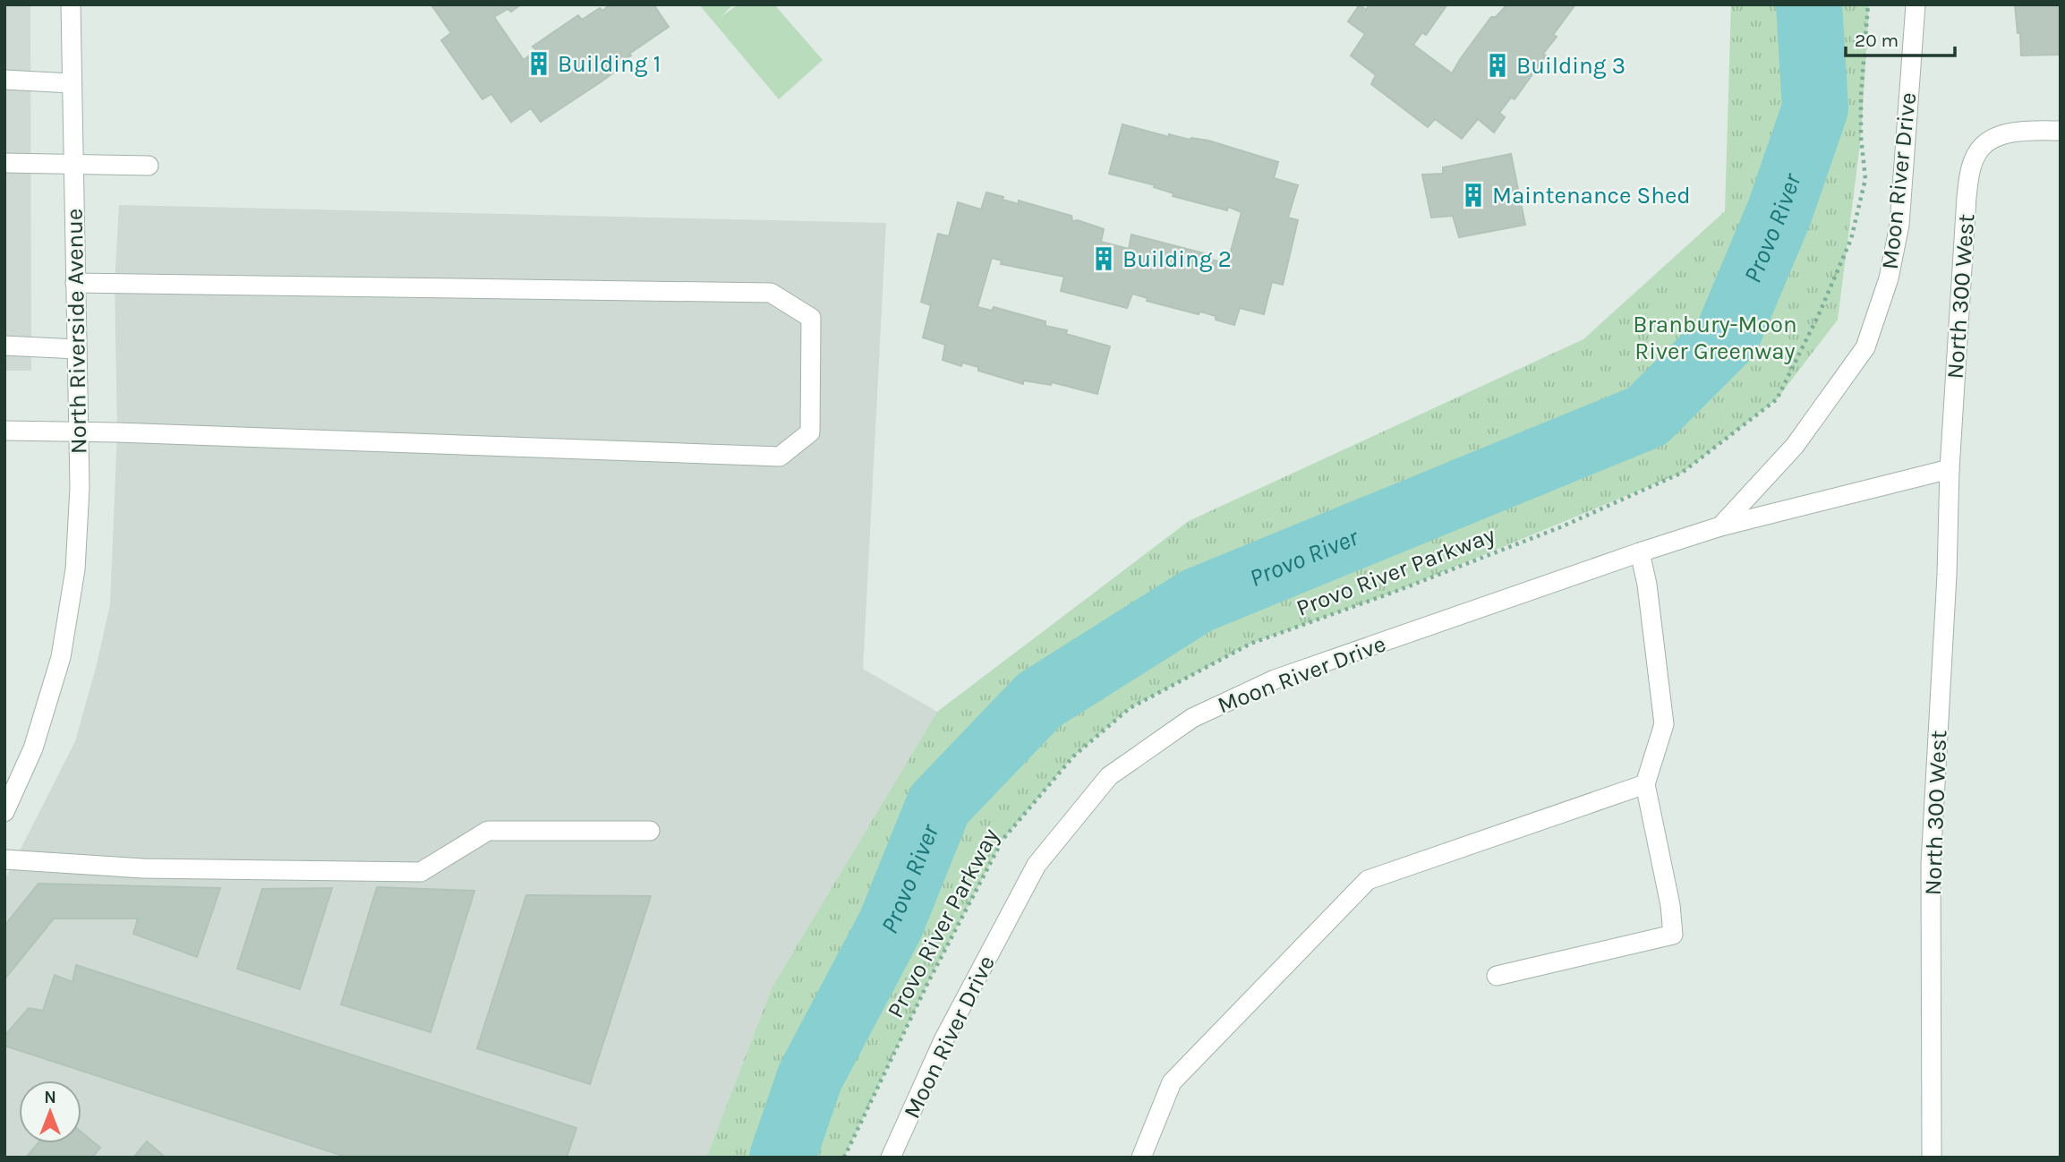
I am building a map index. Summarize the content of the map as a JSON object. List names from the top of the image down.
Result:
{
  "streets": {
    "street": ["Moon River Drive", "North 300 West", "North Riverside Avenue"],
    "path": ["Provo River Parkway"]
  },
  "water": ["Provo River"],
  "parks": ["Branbury-Moon River Greenway"],
  "places": {
    "building": [
      "Building 1",
      "Building 3",
      "Maintenance Shed",
      "Building 2"
    ]
  },
  "scale_bar": "20 m",
  "north": "top"
}
